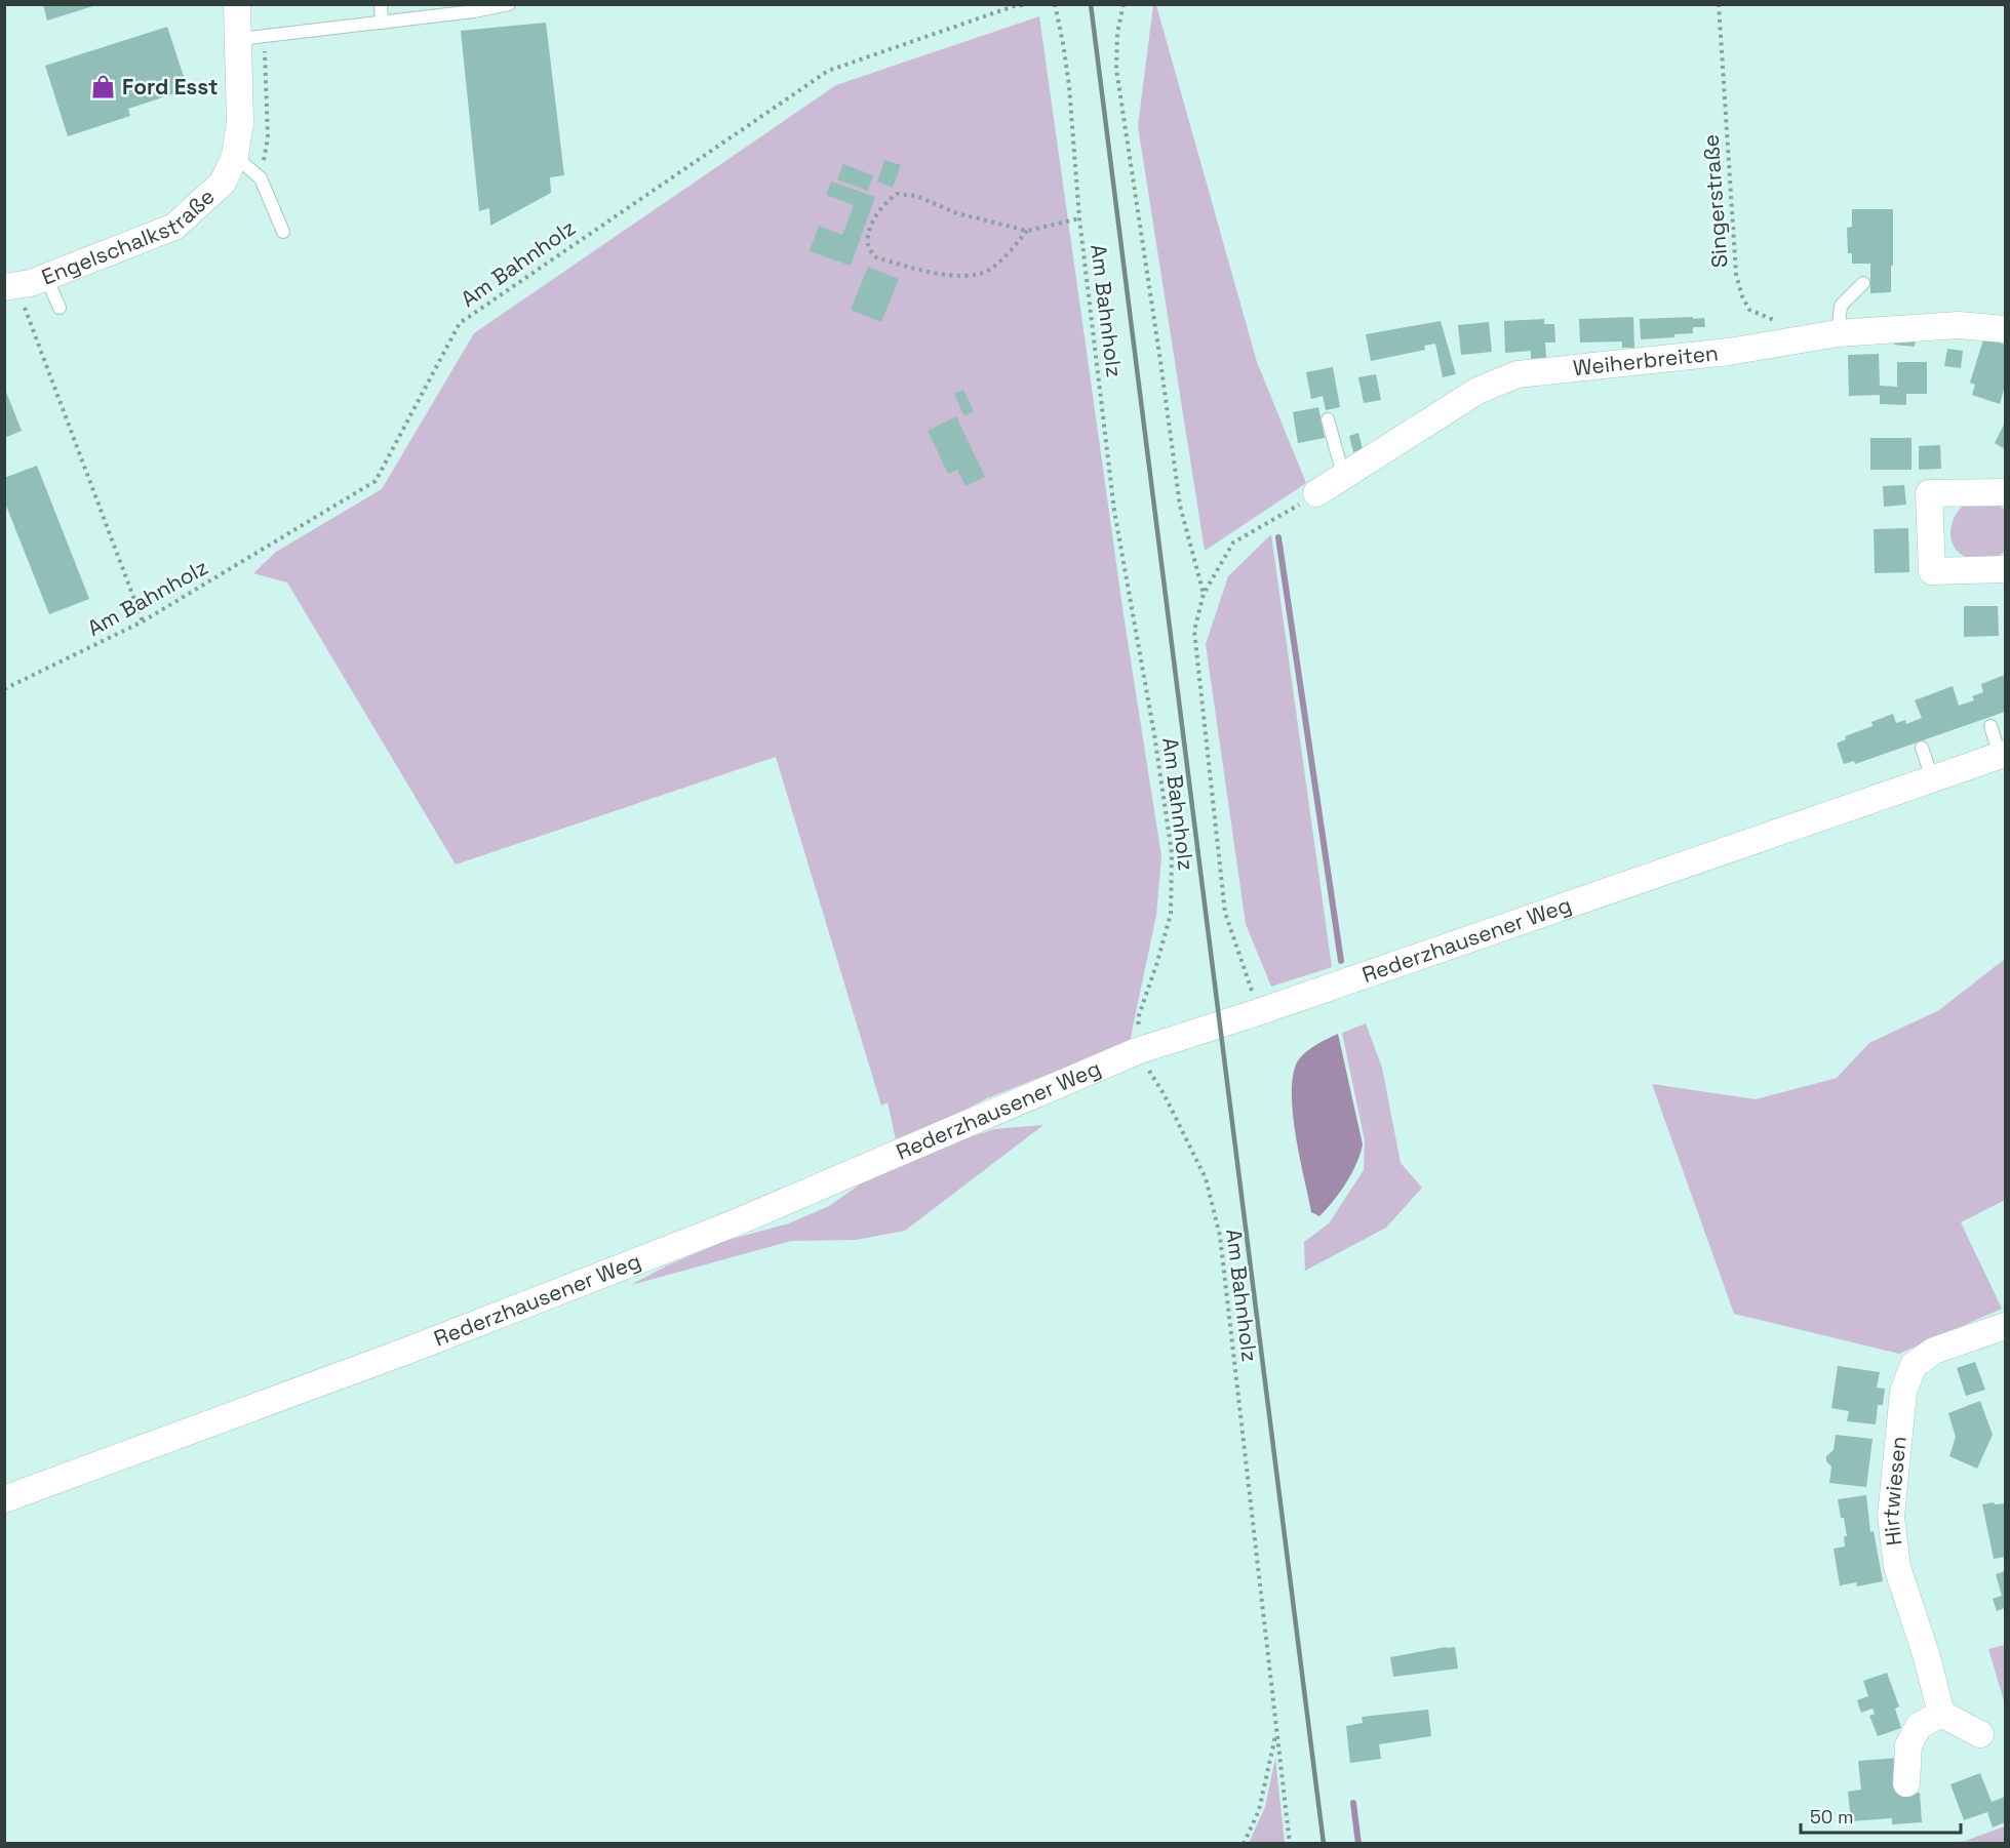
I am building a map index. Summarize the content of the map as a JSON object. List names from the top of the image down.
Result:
{
  "streets": {
    "street": [
      "Engelschalkstraße",
      "Weiherbreiten",
      "Rederzhausener Weg",
      "Hirtwiesen"
    ],
    "path": ["Singerstraße", "Am Bahnholz"]
  },
  "crossings": [
    ["Am Bahnholz", "Rederzhausener Weg"]
  ],
  "places": {
    "shop": ["Ford Esst"]
  },
  "scale_bar": "50 m"
}
